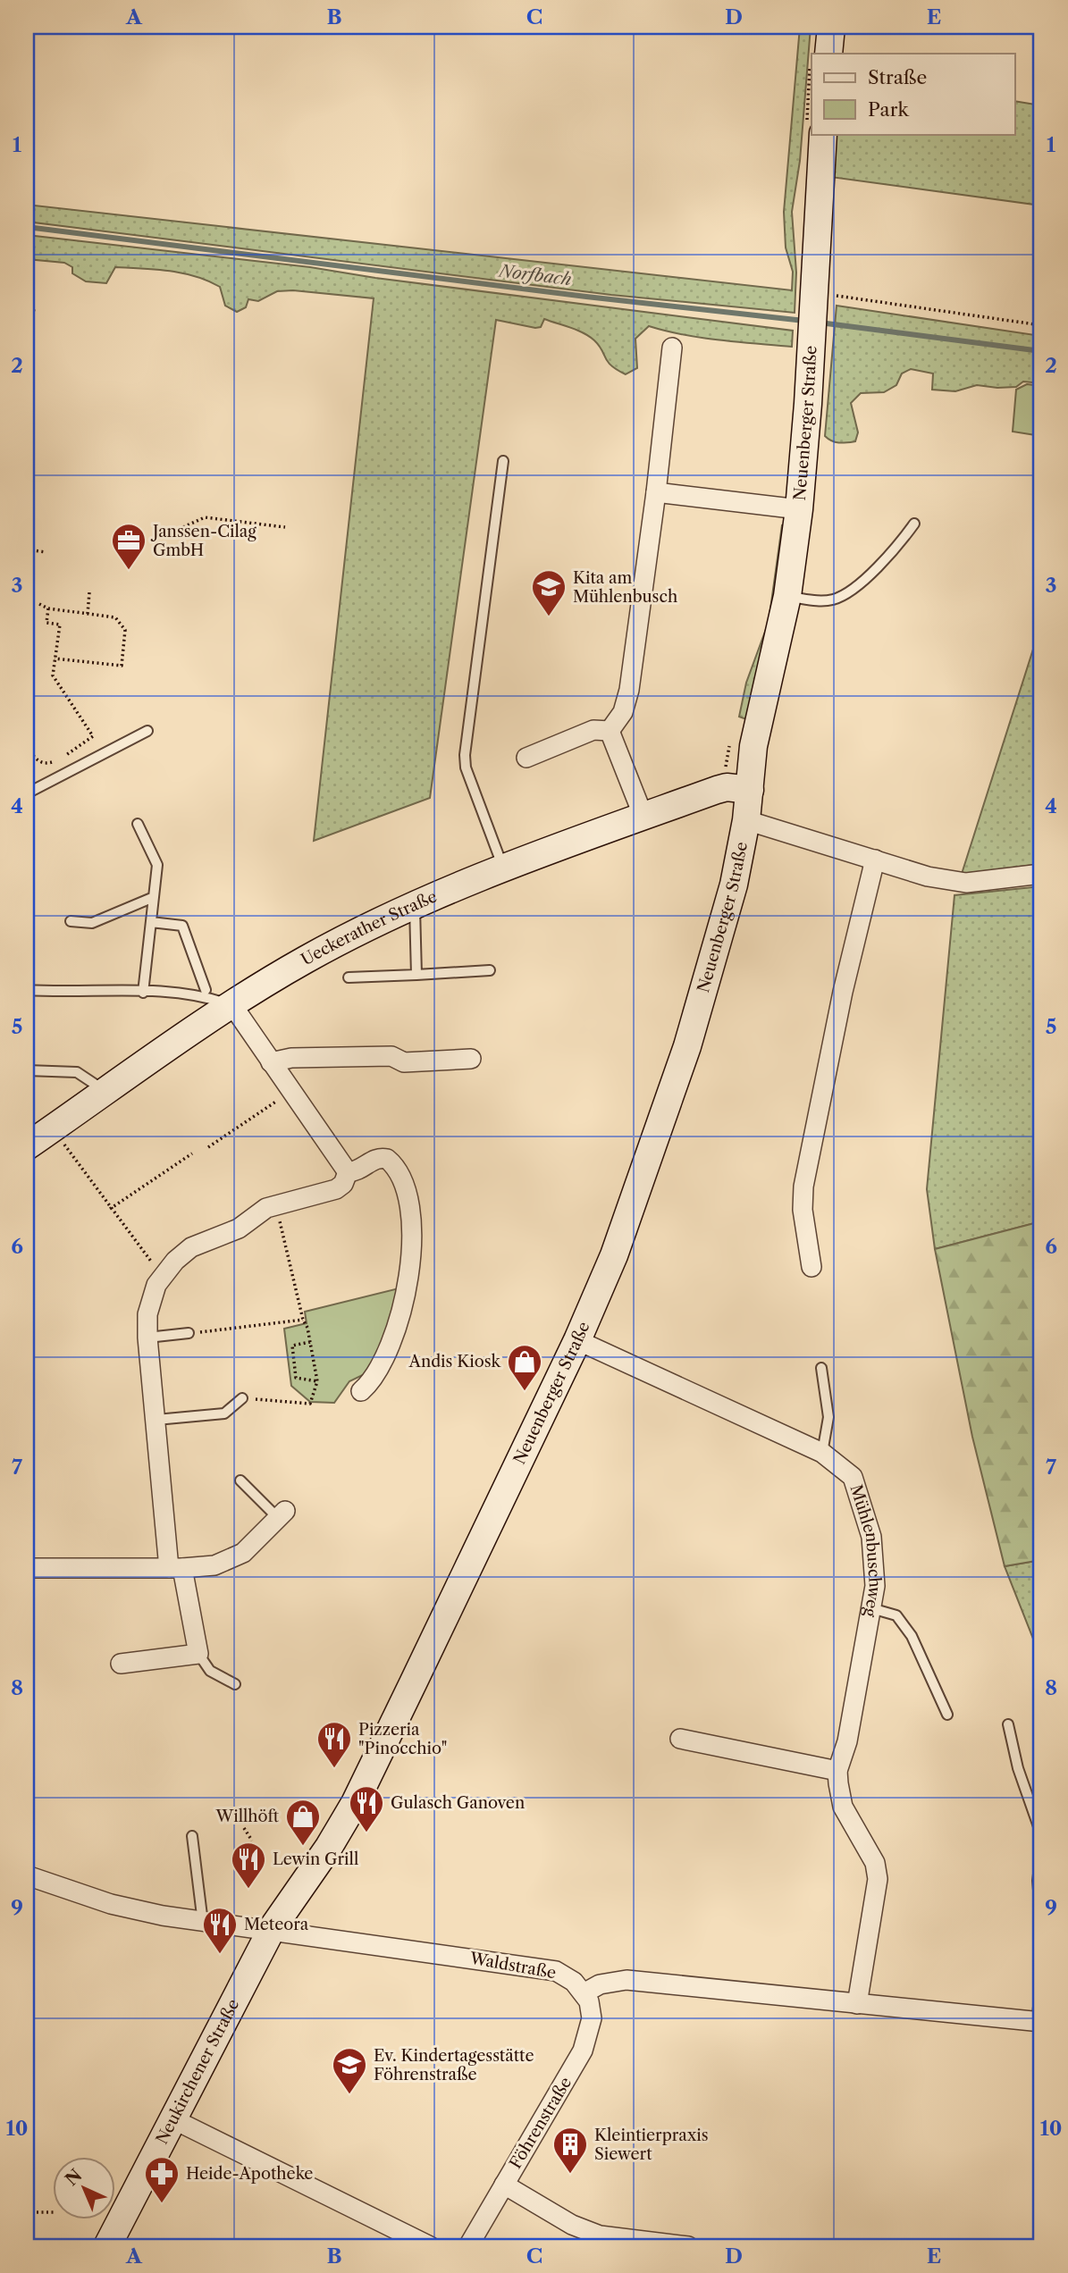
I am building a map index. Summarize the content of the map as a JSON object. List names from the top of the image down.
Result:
{
  "streets": {
    "street": [
      "Neuenberger Straße",
      "Ueckerather Straße",
      "Mühlenbuschweg",
      "Waldstraße",
      "Neukirchener Straße",
      "Föhrenstraße"
    ]
  },
  "crossings": [
    ["Neuenberger Straße", "Ueckerather Straße"],
    ["Neuenberger Straße", "Mühlenbuschweg"],
    ["Neuenberger Straße", "Waldstraße"],
    ["Neuenberger Straße", "Neukirchener Straße"],
    ["Waldstraße", "Neukirchener Straße"],
    ["Waldstraße", "Föhrenstraße"]
  ],
  "water": ["Norfbach"],
  "places": {
    "office": ["Janssen-Cilag GmbH"],
    "school or university": ["Kita am Mühlenbusch", "Ev. Kindertagesstätte Föhrenstraße"],
    "shop": ["Andis Kiosk", "Willhöft"],
    "restaurant": [
      "Pizzeria \"Pinocchio\"",
      "Gulasch Ganoven",
      "Lewin Grill",
      "Meteora"
    ],
    "building": ["Kleintierpraxis Siewert"],
    "pharmacy": ["Heide-Apotheke"]
  },
  "legend": ["Straße", "Park"],
  "north": "top left",
  "grid": {
    "columns": [
      "A",
      "B",
      "C",
      "D",
      "E"
    ],
    "rows": [
      "1",
      "2",
      "3",
      "4",
      "5",
      "6",
      "7",
      "8",
      "9",
      "10"
    ]
  }
}
